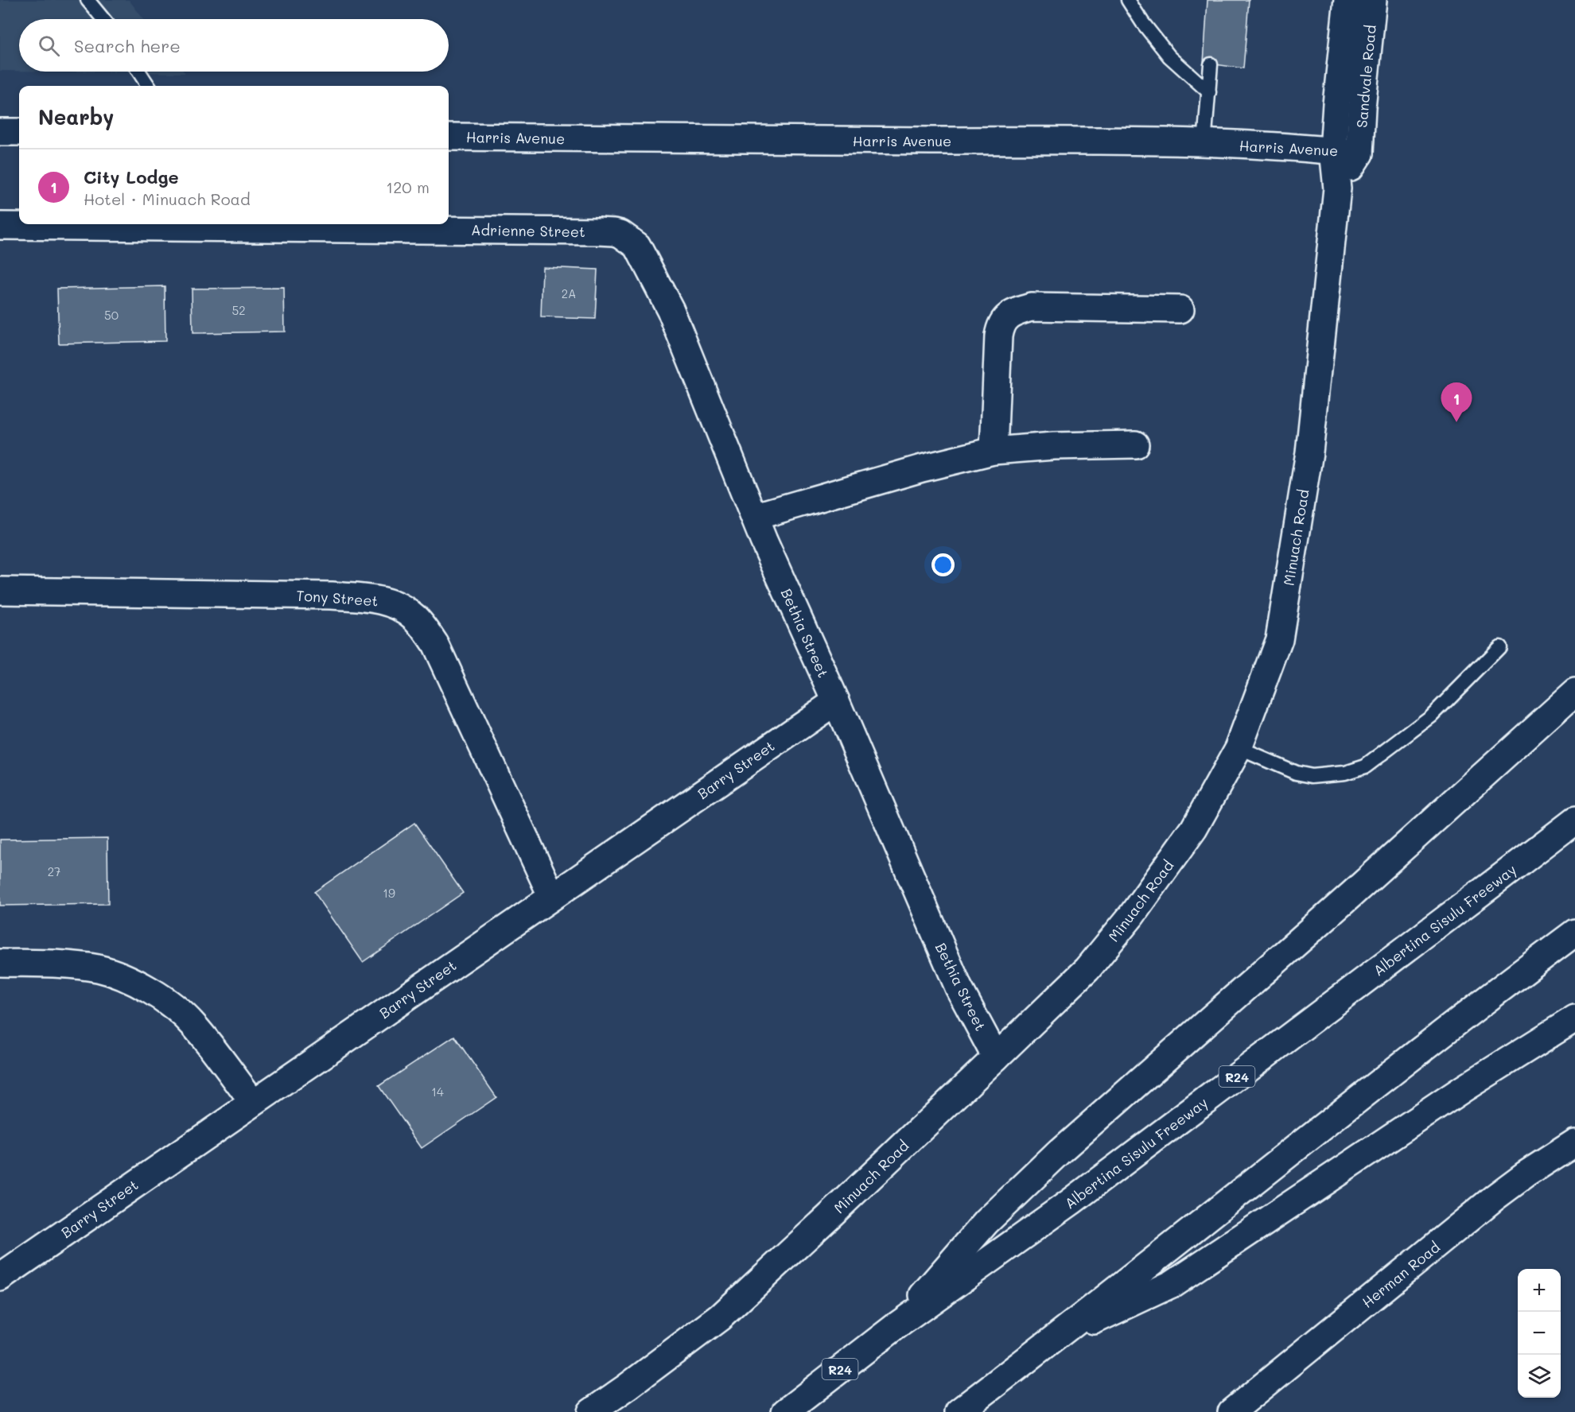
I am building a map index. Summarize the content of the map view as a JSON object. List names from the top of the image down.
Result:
{
  "streets": {
    "main road": [
      "Sandvale Road",
      "Harris Avenue",
      "Adrienne Street",
      "Minuach Road",
      "Tony Street",
      "Bethia Street",
      "Barry Street",
      "Albertina Sisulu Freeway",
      "R24",
      "Herman Road"
    ]
  },
  "crossings": [
    ["Sandvale Road", "Harris Avenue"],
    ["Sandvale Road", "Minuach Road"],
    ["Adrienne Street", "Bethia Street"],
    ["Minuach Road", "Bethia Street"],
    ["Tony Street", "Barry Street"],
    ["Bethia Street", "Barry Street"]
  ],
  "house_numbers": [
    "2A",
    "52",
    "50",
    "27",
    "19",
    "14"
  ],
  "page": {
    "search": "Search here",
    "heading": "Nearby",
    "list": [
      {
        "mark": "1",
        "name": "City Lodge",
        "note": "Hotel · Minuach Road",
        "value": "120 m"
      }
    ],
    "pins": "1",
    "map_buttons": ["+", "−"]
  }
}
